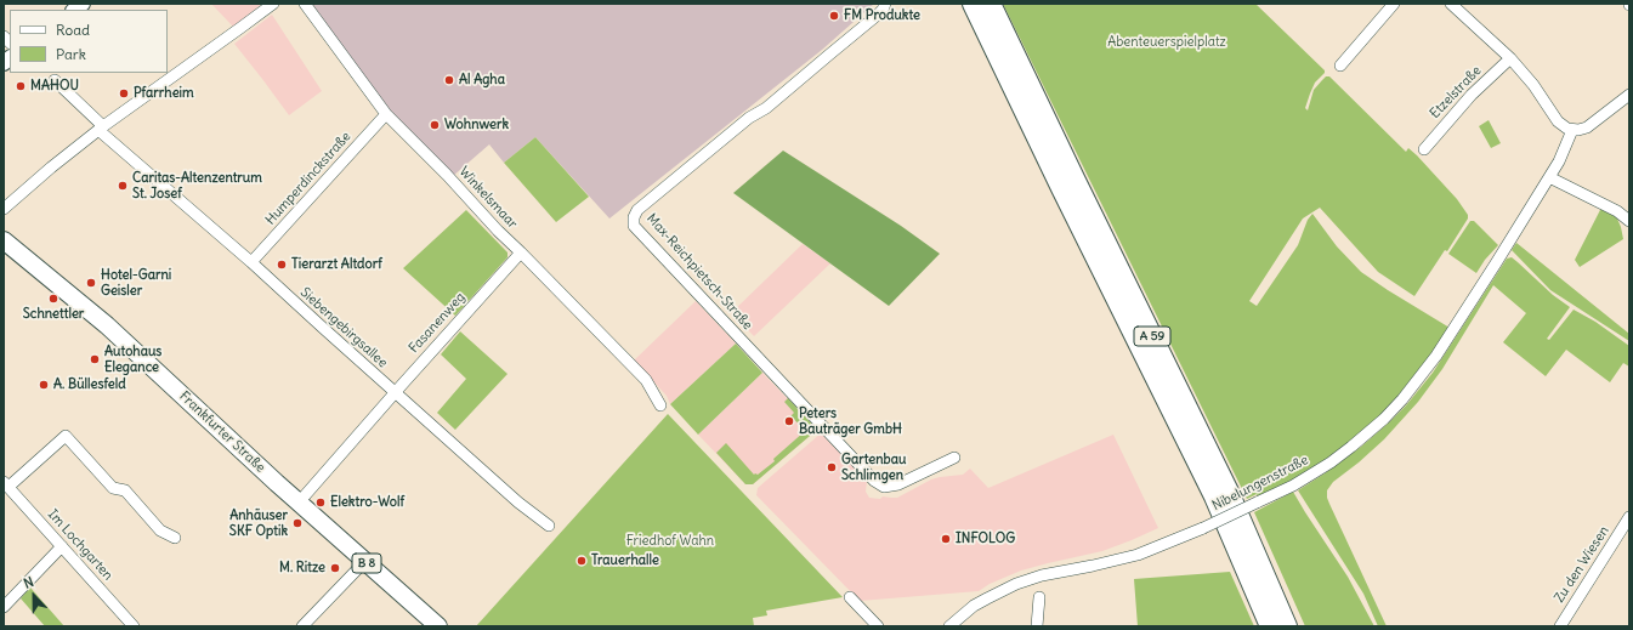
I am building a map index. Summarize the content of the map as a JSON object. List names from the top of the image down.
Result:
{
  "streets": {
    "highway": ["A 59"],
    "main road": ["Frankfurter Straße", "B 8"],
    "street": [
      "Etzelstraße",
      "Humperdinckstraße",
      "Winkelsmaar",
      "Max-Reichpietsch-Straße",
      "Fasanenweg",
      "Siebengebirgsallee",
      "Nibelungenstraße",
      "Im Lochgarten",
      "Zu den Wiesen"
    ]
  },
  "crossings": [
    ["Humperdinckstraße", "Winkelsmaar"],
    ["Humperdinckstraße", "Siebengebirgsallee"],
    ["Winkelsmaar", "Fasanenweg"],
    ["Fasanenweg", "Siebengebirgsallee"],
    ["Fasanenweg", "Frankfurter Straße"]
  ],
  "parks": ["Abenteuerspielplatz", "Friedhof Wahn"],
  "places": [
    "FM Produkte",
    "Al Agha",
    "MAHOU",
    "Pfarrheim",
    "Wohnwerk",
    "Caritas-Altenzentrum St. Josef",
    "Tierarzt Altdorf",
    "Hotel-Garni Geisler",
    "Schnettler",
    "Autohaus Elegance",
    "A. Büllesfeld",
    "Peters Bauträger GmbH",
    "Gartenbau Schlimgen",
    "Elektro-Wolf",
    "Anhäuser SKF Optik",
    "INFOLOG",
    "Trauerhalle",
    "M. Ritze"
  ],
  "legend": ["Road", "Park"],
  "north": "top"
}
